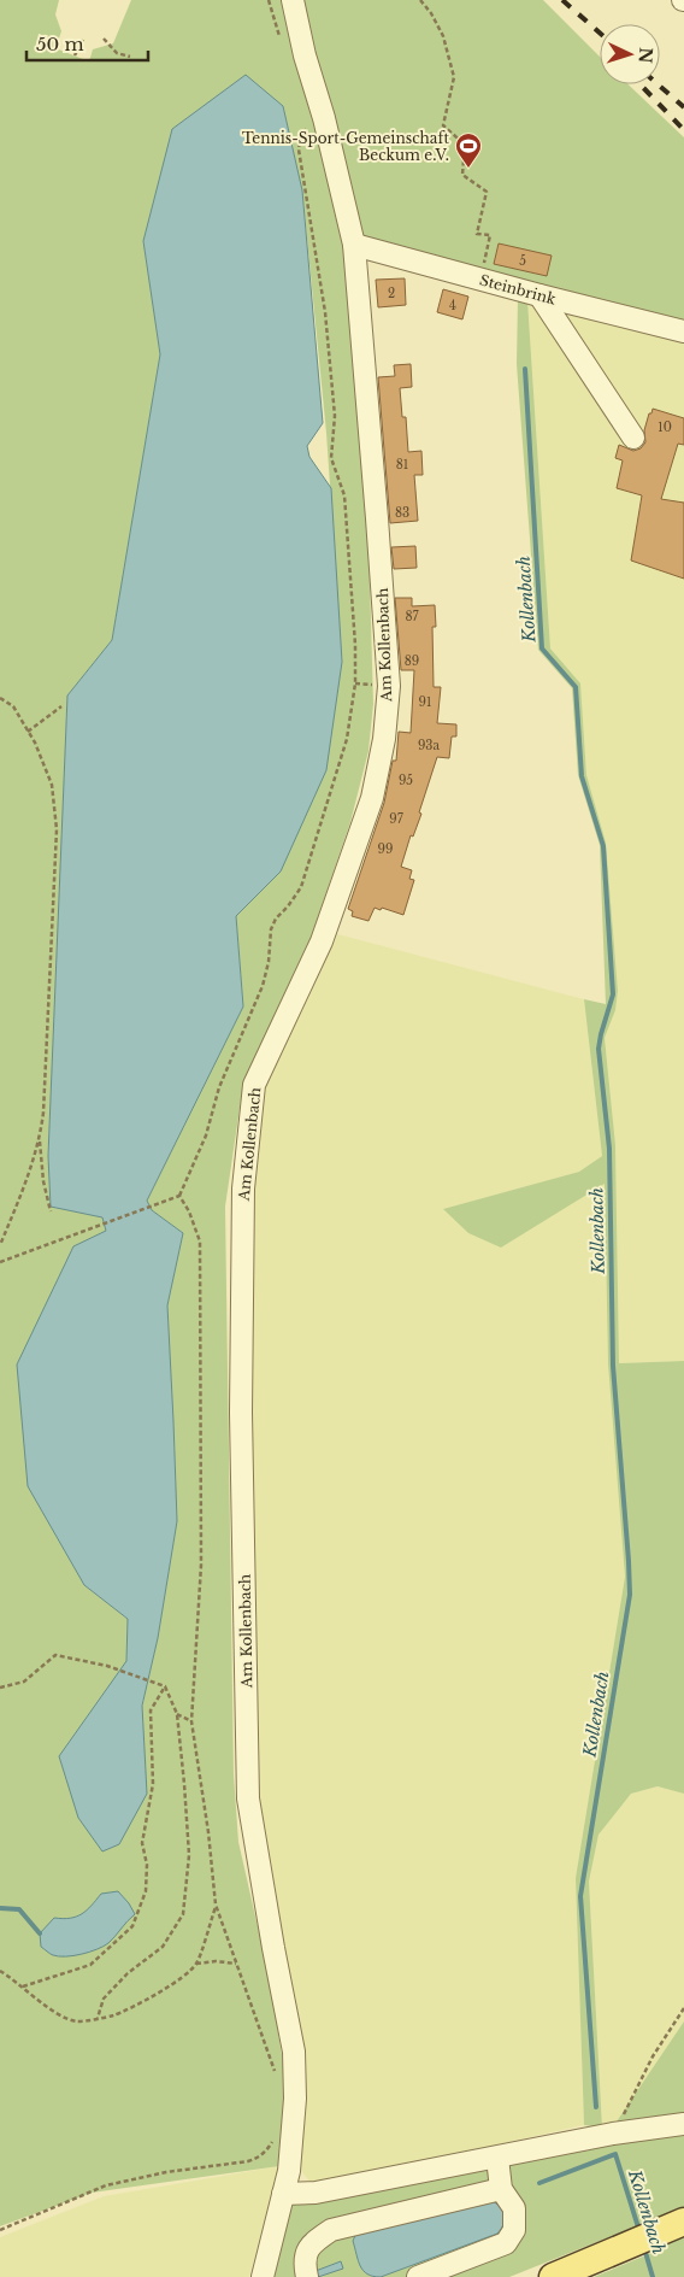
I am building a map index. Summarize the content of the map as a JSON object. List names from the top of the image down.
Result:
{
  "streets": {
    "street": ["Steinbrink", "Am Kollenbach"]
  },
  "crossings": [
    ["Steinbrink", "Am Kollenbach"]
  ],
  "water": ["Kollenbach"],
  "places": {
    "sports": ["Tennis-Sport-Gemeinschaft Beckum e.V."]
  },
  "house_numbers": [
    "5",
    "2",
    "4",
    "10",
    "81",
    "83",
    "87",
    "89",
    "91",
    "93a",
    "95",
    "97",
    "99"
  ],
  "scale_bar": "50 m",
  "north": "right"
}
